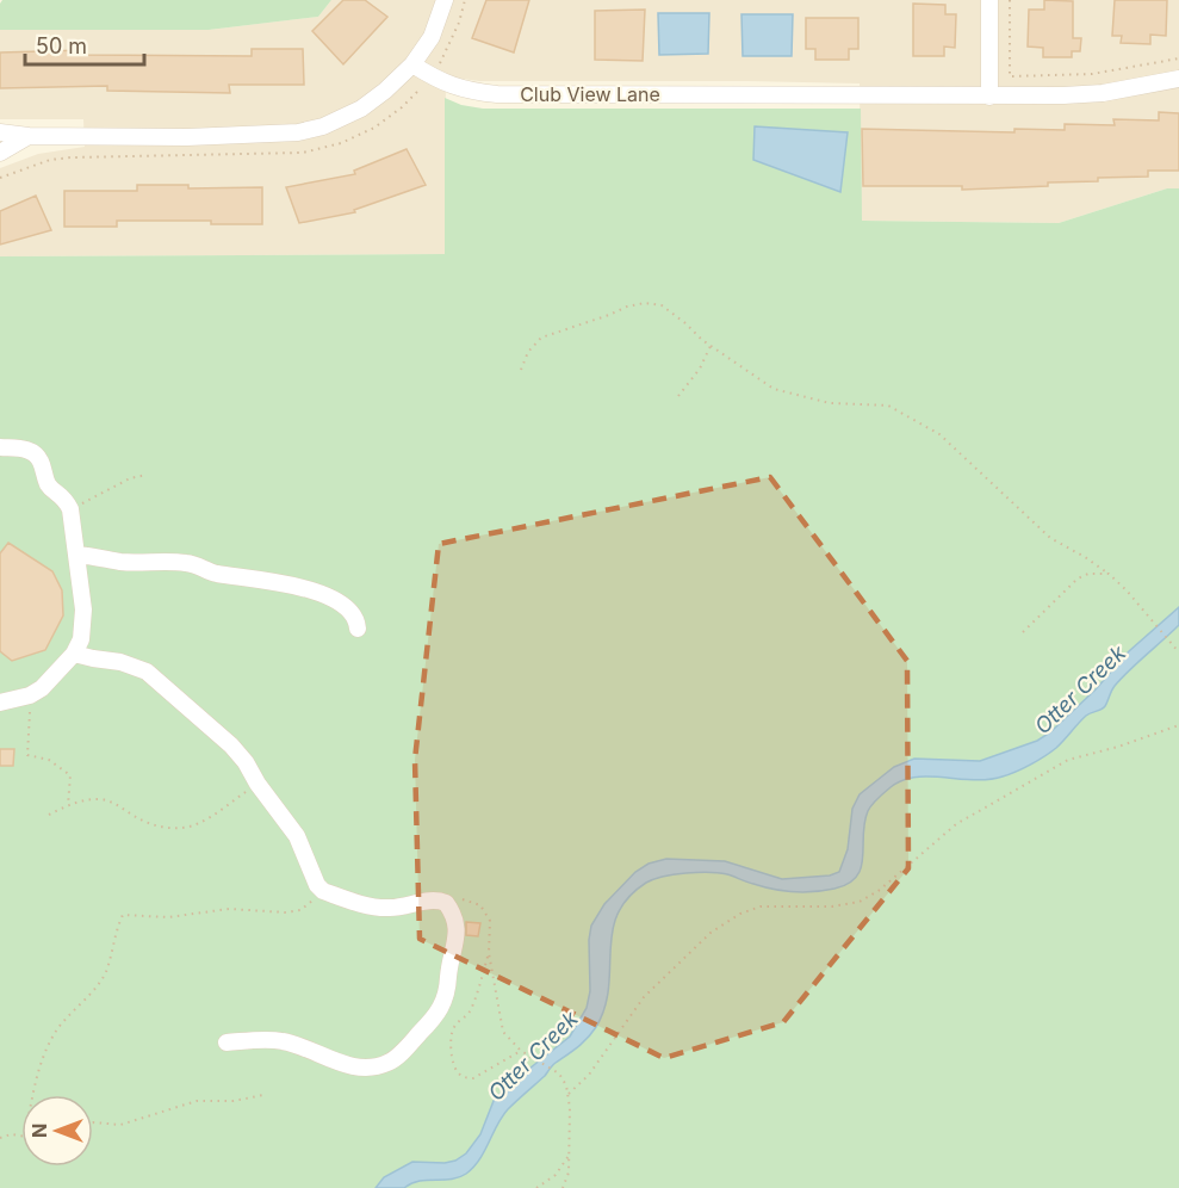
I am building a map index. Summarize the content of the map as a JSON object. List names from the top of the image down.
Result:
{
  "streets": {
    "street": ["Club View Lane"]
  },
  "water": ["Otter Creek"],
  "scale_bar": "50 m",
  "north": "left"
}
